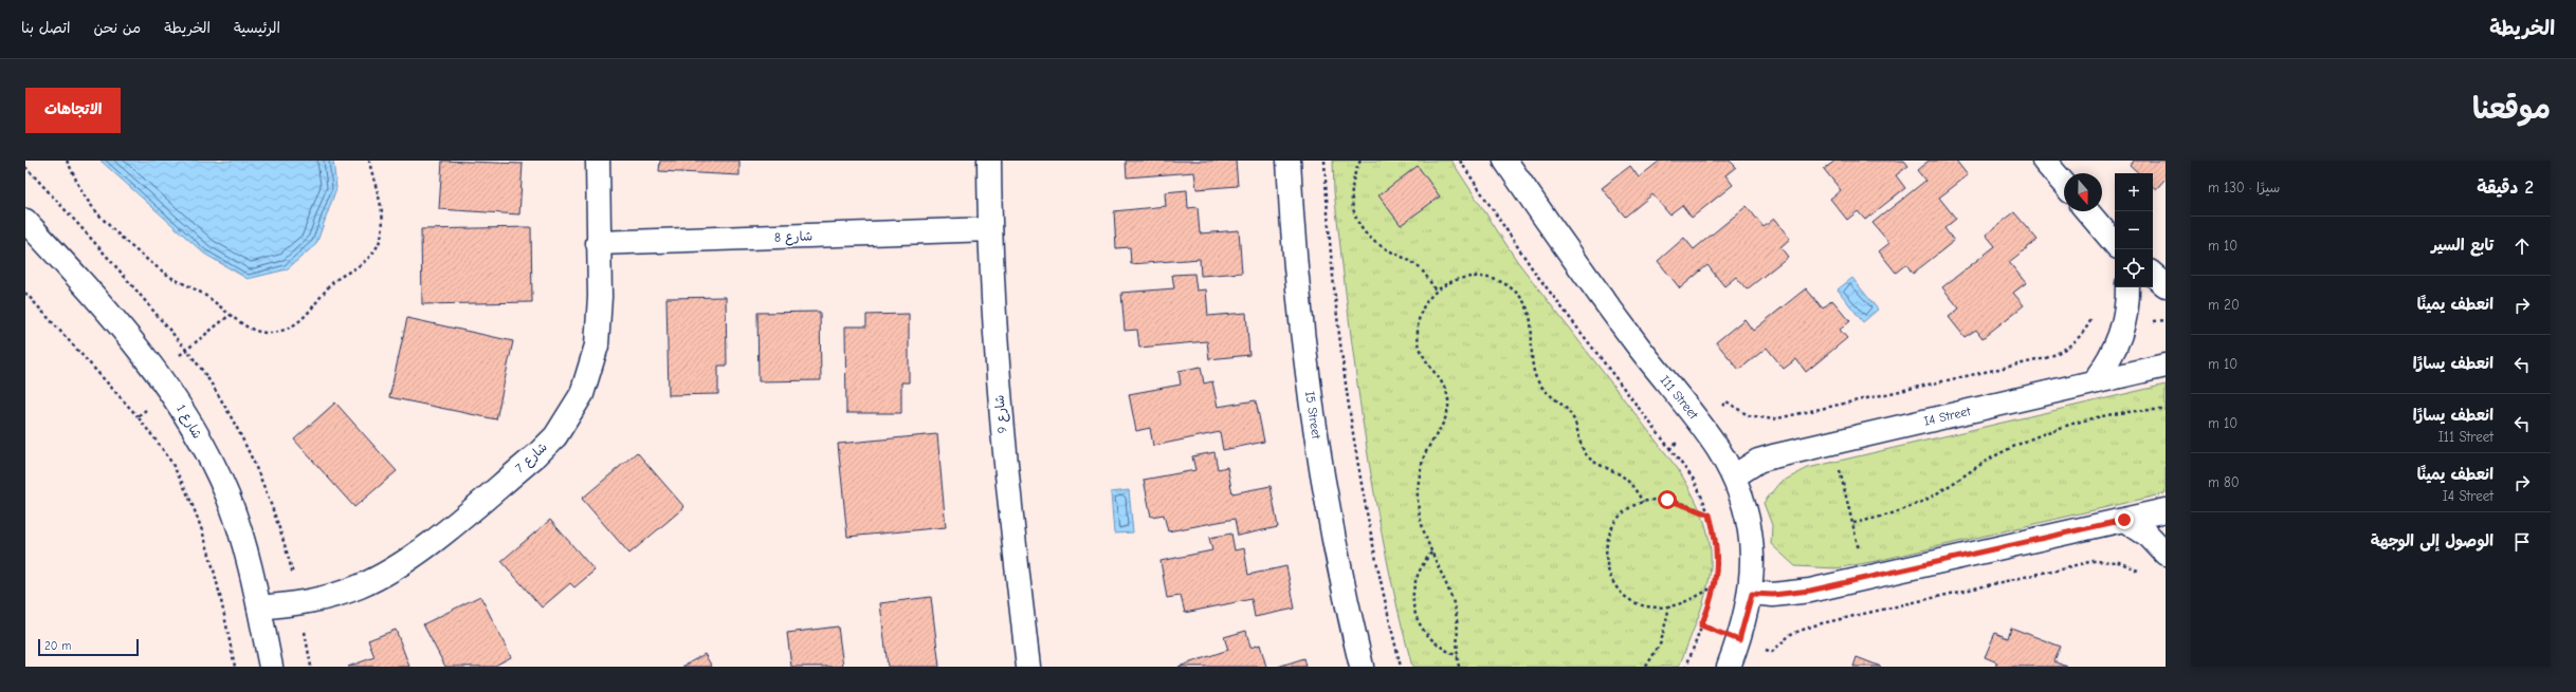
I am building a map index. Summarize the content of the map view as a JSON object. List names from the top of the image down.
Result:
{
  "streets": {
    "street": [
      "شارع 8",
      "I11 Street",
      "شارع 9",
      "I5 Street",
      "I4 Street",
      "شارع 1",
      "شارع 7"
    ]
  },
  "crossings": [
    ["شارع 8", "شارع 9"],
    ["شارع 8", "شارع 7"],
    ["I11 Street", "I4 Street"],
    ["شارع 1", "شارع 7"]
  ],
  "scale_bar": "20 m",
  "north": "bottom",
  "page": {
    "header": "الخريطة",
    "nav": [
      "الرئيسية",
      "الخريطة",
      "من نحن",
      "اتصل بنا"
    ],
    "title": "موقعنا",
    "buttons": "الاتجاهات",
    "heading": ["2 دقيقة", "سيرًا · 130 m"],
    "map_buttons": ["+", "−"],
    "list": [
      ["تابع السير", "10 m"],
      ["انعطف يمينًا", "20 m"],
      ["انعطف يسارًا", "10 m"],
      ["انعطف يسارًا", "I11 Street", "10 m"],
      ["انعطف يمينًا", "I4 Street", "80 m"],
      "الوصول إلى الوجهة"
    ],
    "scale": "20 m"
  }
}
